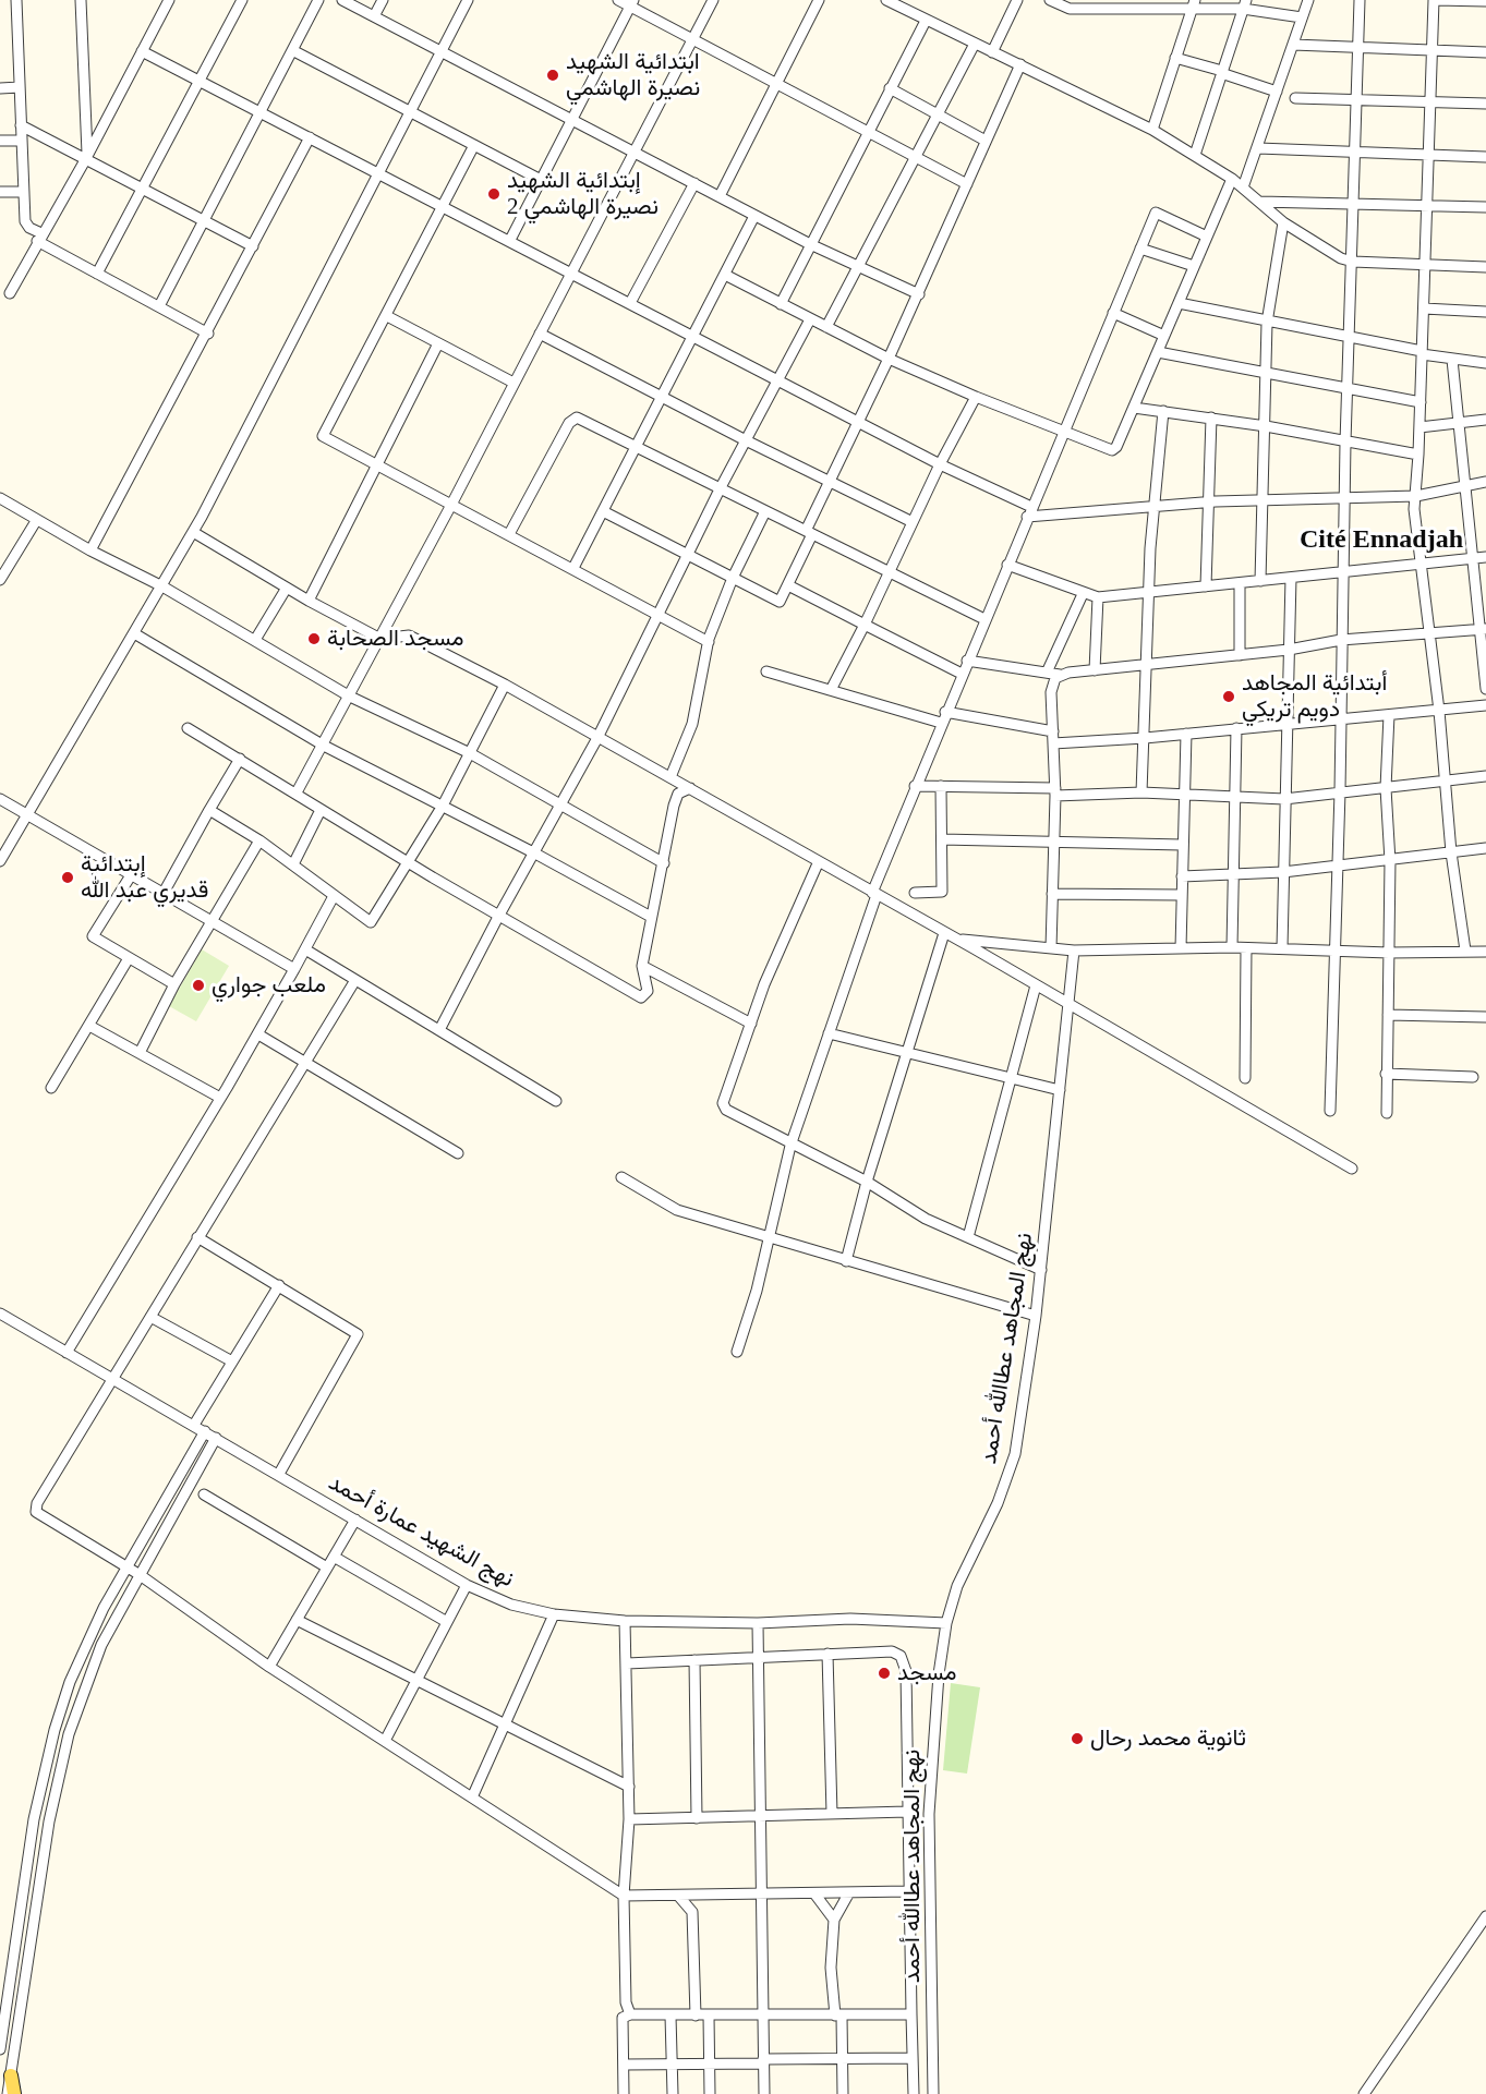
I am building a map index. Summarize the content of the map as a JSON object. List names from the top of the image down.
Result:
{
  "streets": {
    "street": ["نهج المجاهد عطاالله أحمد", "نهج الشهيد عمارة أحمد"]
  },
  "crossings": [
    ["نهج المجاهد عطاالله أحمد", "نهج الشهيد عمارة أحمد"]
  ],
  "districts": ["Cité Ennadjah"],
  "places": [
    "ابتدائية الشهيد نصيرة الهاشمي",
    "إبتدائية الشهيد نصيرة الهاشمي 2",
    "مسجد الصحابة",
    "أبتدائية المجاهد دويم تريكي",
    "إبتدائية قديري عبد الله",
    "ملعب جواري",
    "مسجد",
    "ثانوية محمد رحال"
  ]
}
